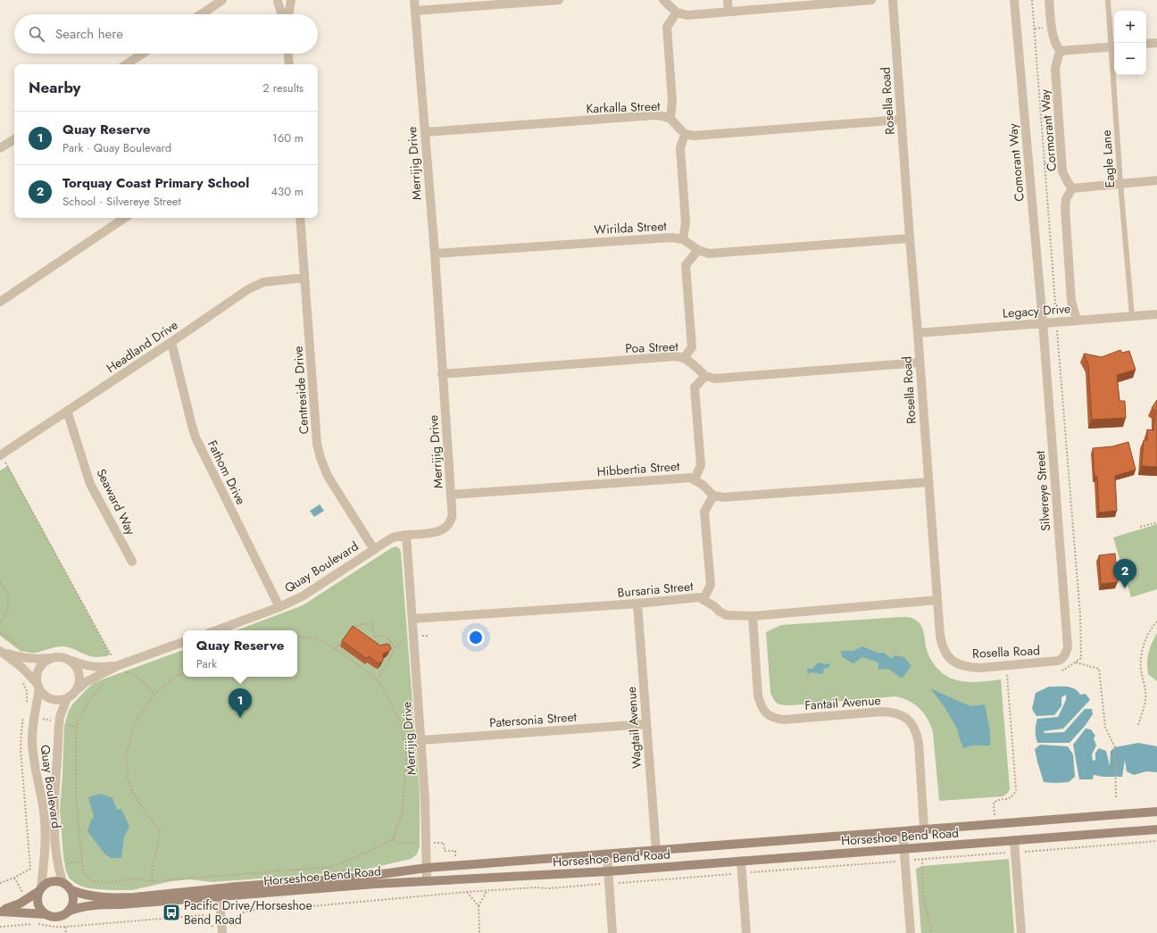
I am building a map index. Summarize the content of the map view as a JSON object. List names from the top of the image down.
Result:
{
  "streets": {
    "street": [
      "Rosella Road",
      "Karkalla Street",
      "Cormorant Way",
      "Comorant Way",
      "Merrijig Drive",
      "Wirilda Street",
      "Legacy Drive",
      "Headland Drive",
      "Poa Street",
      "Centreside Drive",
      "Hibbertia Street",
      "Fathom Drive",
      "Silvereye Street",
      "Seaward Way",
      "Quay Boulevard",
      "Bursaria Street",
      "Fantail Avenue",
      "Patersonia Street",
      "Wagtail Avenue",
      "Horseshoe Bend Road"
    ],
    "lane": ["Eagle Lane"]
  },
  "crossings": [
    ["Rosella Road", "Wirilda Street"],
    ["Rosella Road", "Legacy Drive"],
    ["Rosella Road", "Silvereye Street"],
    ["Rosella Road", "Bursaria Street"],
    ["Karkalla Street", "Merrijig Drive"],
    ["Eagle Lane", "Legacy Drive"],
    ["Comorant Way", "Legacy Drive"],
    ["Comorant Way", "Silvereye Street"],
    ["Merrijig Drive", "Wirilda Street"],
    ["Merrijig Drive", "Poa Street"],
    ["Merrijig Drive", "Hibbertia Street"],
    ["Merrijig Drive", "Quay Boulevard"],
    ["Merrijig Drive", "Bursaria Street"],
    ["Merrijig Drive", "Patersonia Street"],
    ["Merrijig Drive", "Horseshoe Bend Road"],
    ["Legacy Drive", "Silvereye Street"],
    ["Headland Drive", "Centreside Drive"],
    ["Headland Drive", "Fathom Drive"],
    ["Headland Drive", "Seaward Way"],
    ["Centreside Drive", "Quay Boulevard"],
    ["Fathom Drive", "Quay Boulevard"],
    ["Quay Boulevard", "Horseshoe Bend Road"],
    ["Bursaria Street", "Fantail Avenue"],
    ["Bursaria Street", "Wagtail Avenue"],
    ["Fantail Avenue", "Horseshoe Bend Road"],
    ["Patersonia Street", "Wagtail Avenue"],
    ["Wagtail Avenue", "Horseshoe Bend Road"]
  ],
  "places": {
    "bus stop": ["Pacific Drive/Horseshoe Bend Road"]
  },
  "page": {
    "map_buttons": ["+", "−"],
    "search": "Search here",
    "heading": ["Nearby", "2 results"],
    "list": [
      {
        "mark": "1",
        "name": "Quay Reserve",
        "note": "Park · Quay Boulevard",
        "value": "160 m"
      },
      {
        "mark": "2",
        "name": "Torquay Coast Primary School",
        "note": "School · Silvereye Street",
        "value": "430 m"
      }
    ],
    "pins": ["2", "1"],
    "popup": ["Quay Reserve", "Park"]
  }
}
